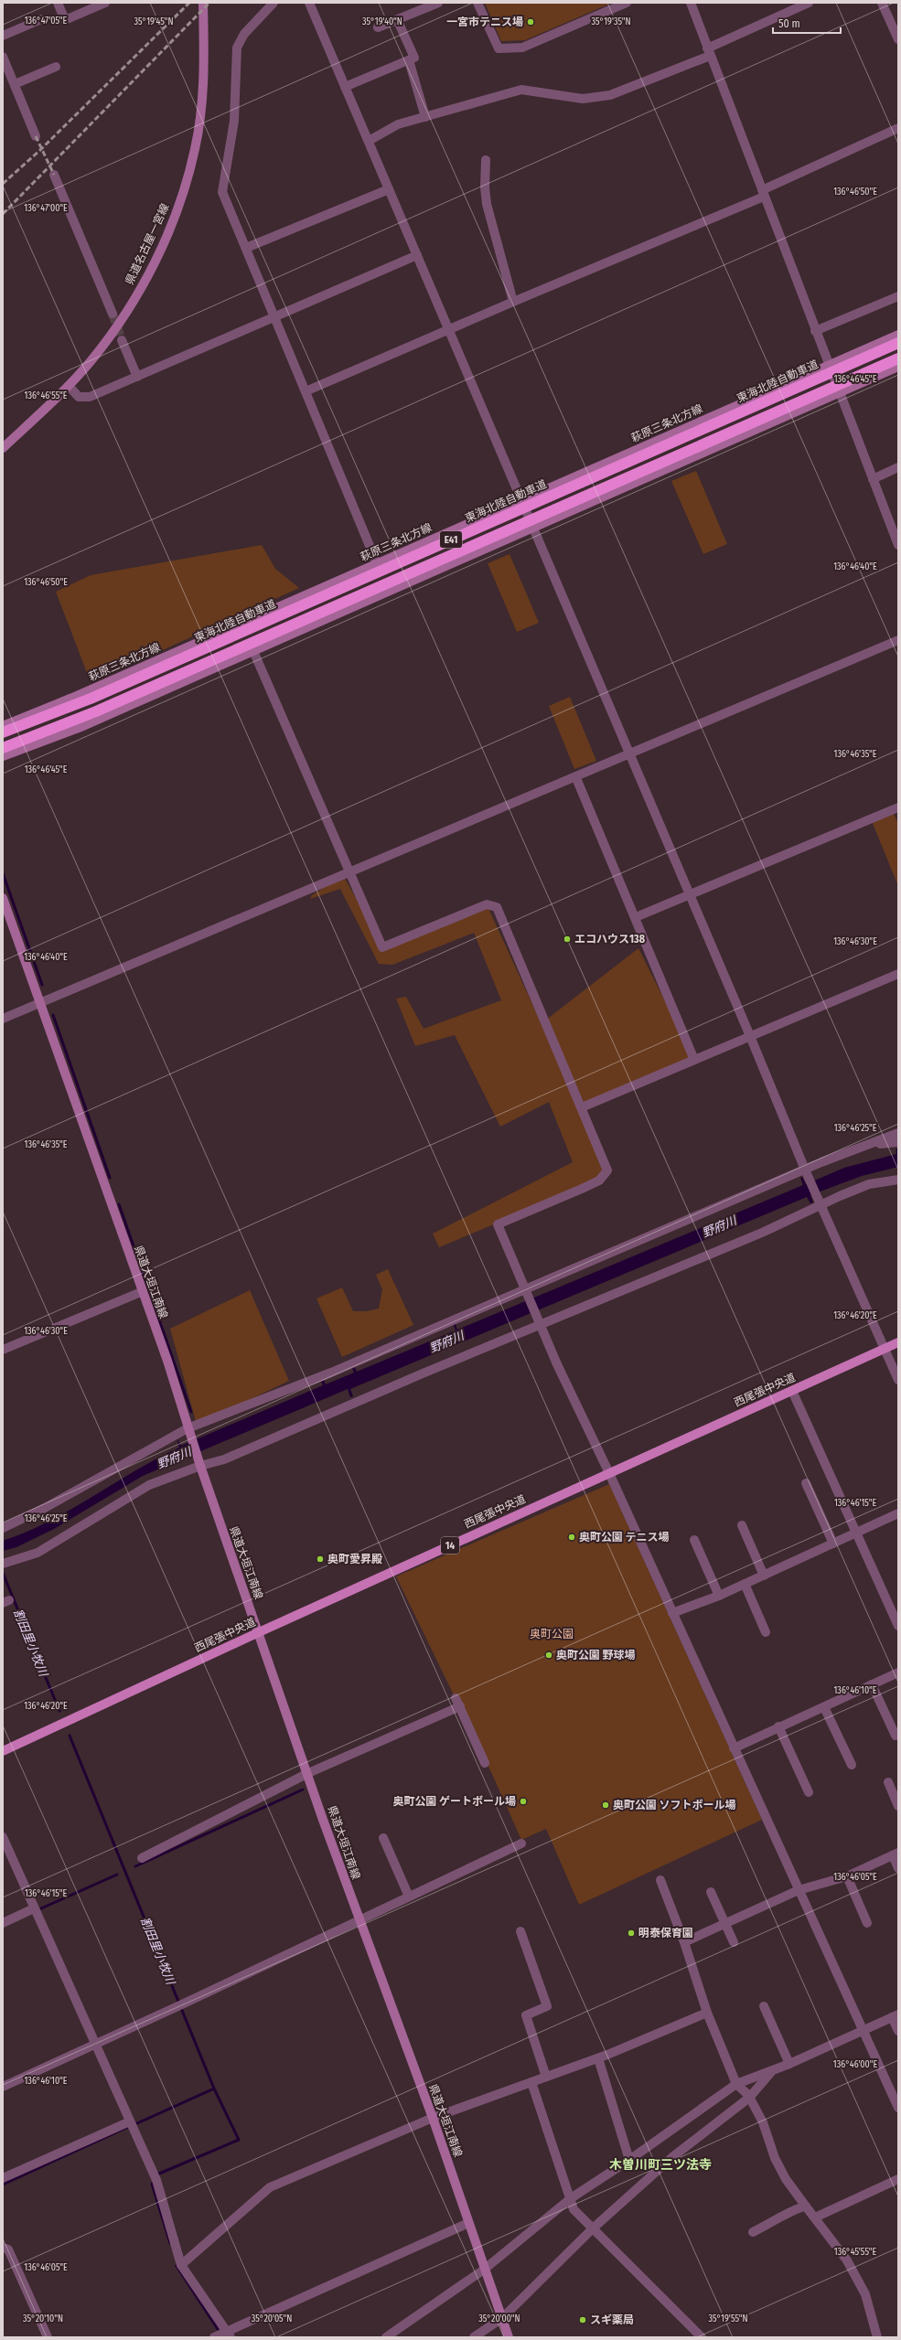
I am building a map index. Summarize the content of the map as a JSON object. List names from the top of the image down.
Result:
{
  "streets": {
    "highway": ["東海北陸自動車道", "E41"],
    "main road": [
      "県道名古屋一宮線",
      "萩原三条北方線",
      "県道大垣江南線",
      "西尾張中央道",
      "14"
    ]
  },
  "crossings": [
    ["県道大垣江南線", "西尾張中央道"]
  ],
  "districts": ["木曽川町三ツ法寺"],
  "water": ["野府川", "割田里小牧川"],
  "parks": ["奥町公園"],
  "places": [
    "一宮市テニス場",
    "エコハウス138",
    "奥町公園 テニス場",
    "奥町愛昇殿",
    "奥町公園 野球場",
    "奥町公園 ゲートボール場",
    "奥町公園 ソフトボール場",
    "明泰保育園",
    "スギ薬局"
  ],
  "scale_bar": "50 m",
  "coordinates": [
    "136°47'05\"E",
    "35°19'35\"N",
    "35°19'45\"N",
    "35°19'40\"N",
    "136°46'50\"E",
    "136°47'00\"E",
    "136°46'45\"E",
    "136°46'55\"E",
    "136°46'40\"E",
    "136°46'35\"E",
    "136°46'30\"E",
    "136°46'25\"E",
    "136°46'20\"E",
    "136°46'15\"E",
    "136°46'10\"E",
    "136°46'05\"E",
    "136°46'00\"E",
    "136°45'55\"E",
    "35°20'10\"N",
    "35°20'05\"N",
    "35°20'00\"N",
    "35°19'55\"N"
  ]
}
